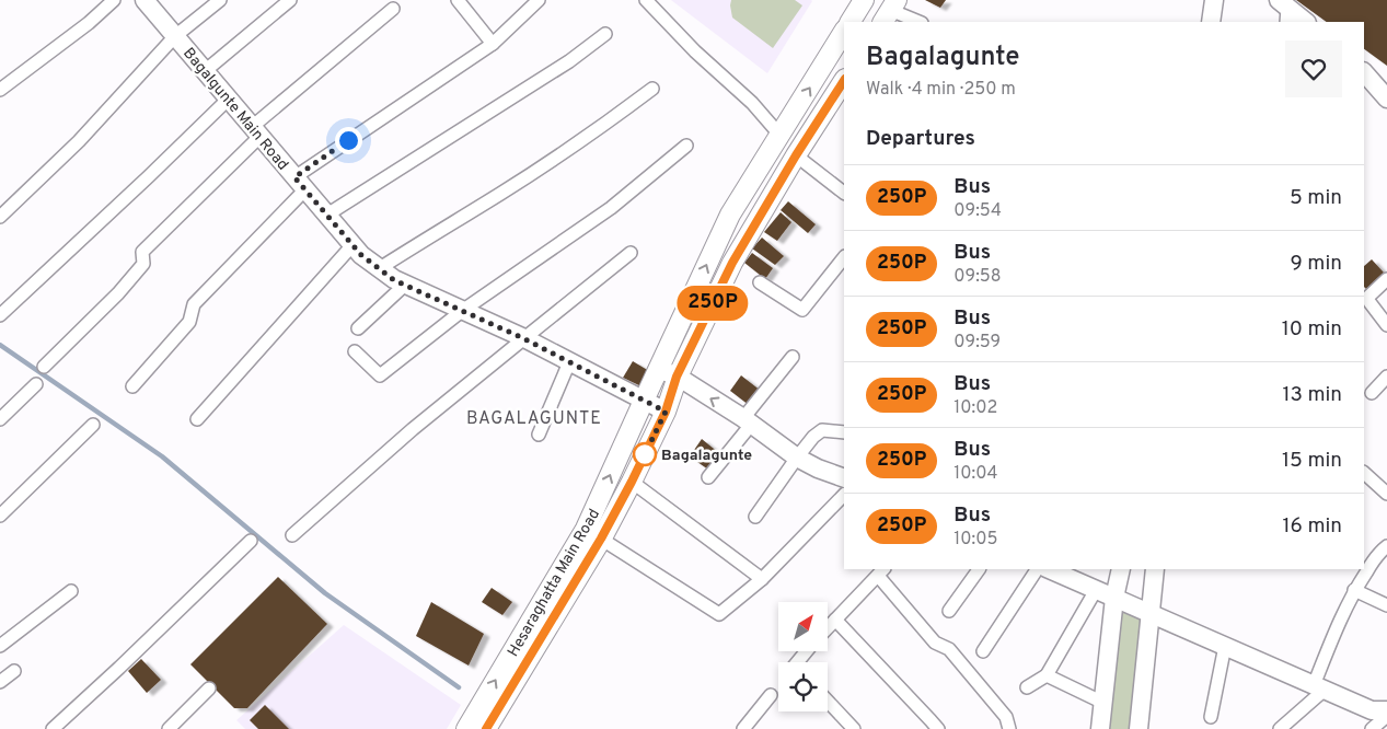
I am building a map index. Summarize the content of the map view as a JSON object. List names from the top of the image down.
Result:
{
  "streets": {
    "main road": ["Hesaraghatta Main Road"],
    "street": ["Bagalgunte Main Road"]
  },
  "crossings": [
    ["Bagalgunte Main Road", "Hesaraghatta Main Road"]
  ],
  "districts": ["BAGALAGUNTE"],
  "places": ["Bagalagunte"],
  "lines": ["bus line 250P"],
  "north": "top right",
  "page": {
    "on_map": "250P",
    "heading": [
      ["Bagalagunte", "Walk · 4 min · 250 m"],
      "Departures"
    ],
    "list": [
      {
        "mark": "250P",
        "name": "Bus",
        "note": "09:54",
        "value": "5 min"
      },
      {
        "mark": "250P",
        "name": "Bus",
        "note": "09:58",
        "value": "9 min"
      },
      {
        "mark": "250P",
        "name": "Bus",
        "note": "09:59",
        "value": "10 min"
      },
      {
        "mark": "250P",
        "name": "Bus",
        "note": "10:02",
        "value": "13 min"
      },
      {
        "mark": "250P",
        "name": "Bus",
        "note": "10:04",
        "value": "15 min"
      },
      {
        "mark": "250P",
        "name": "Bus",
        "note": "10:05",
        "value": "16 min"
      }
    ]
  }
}
